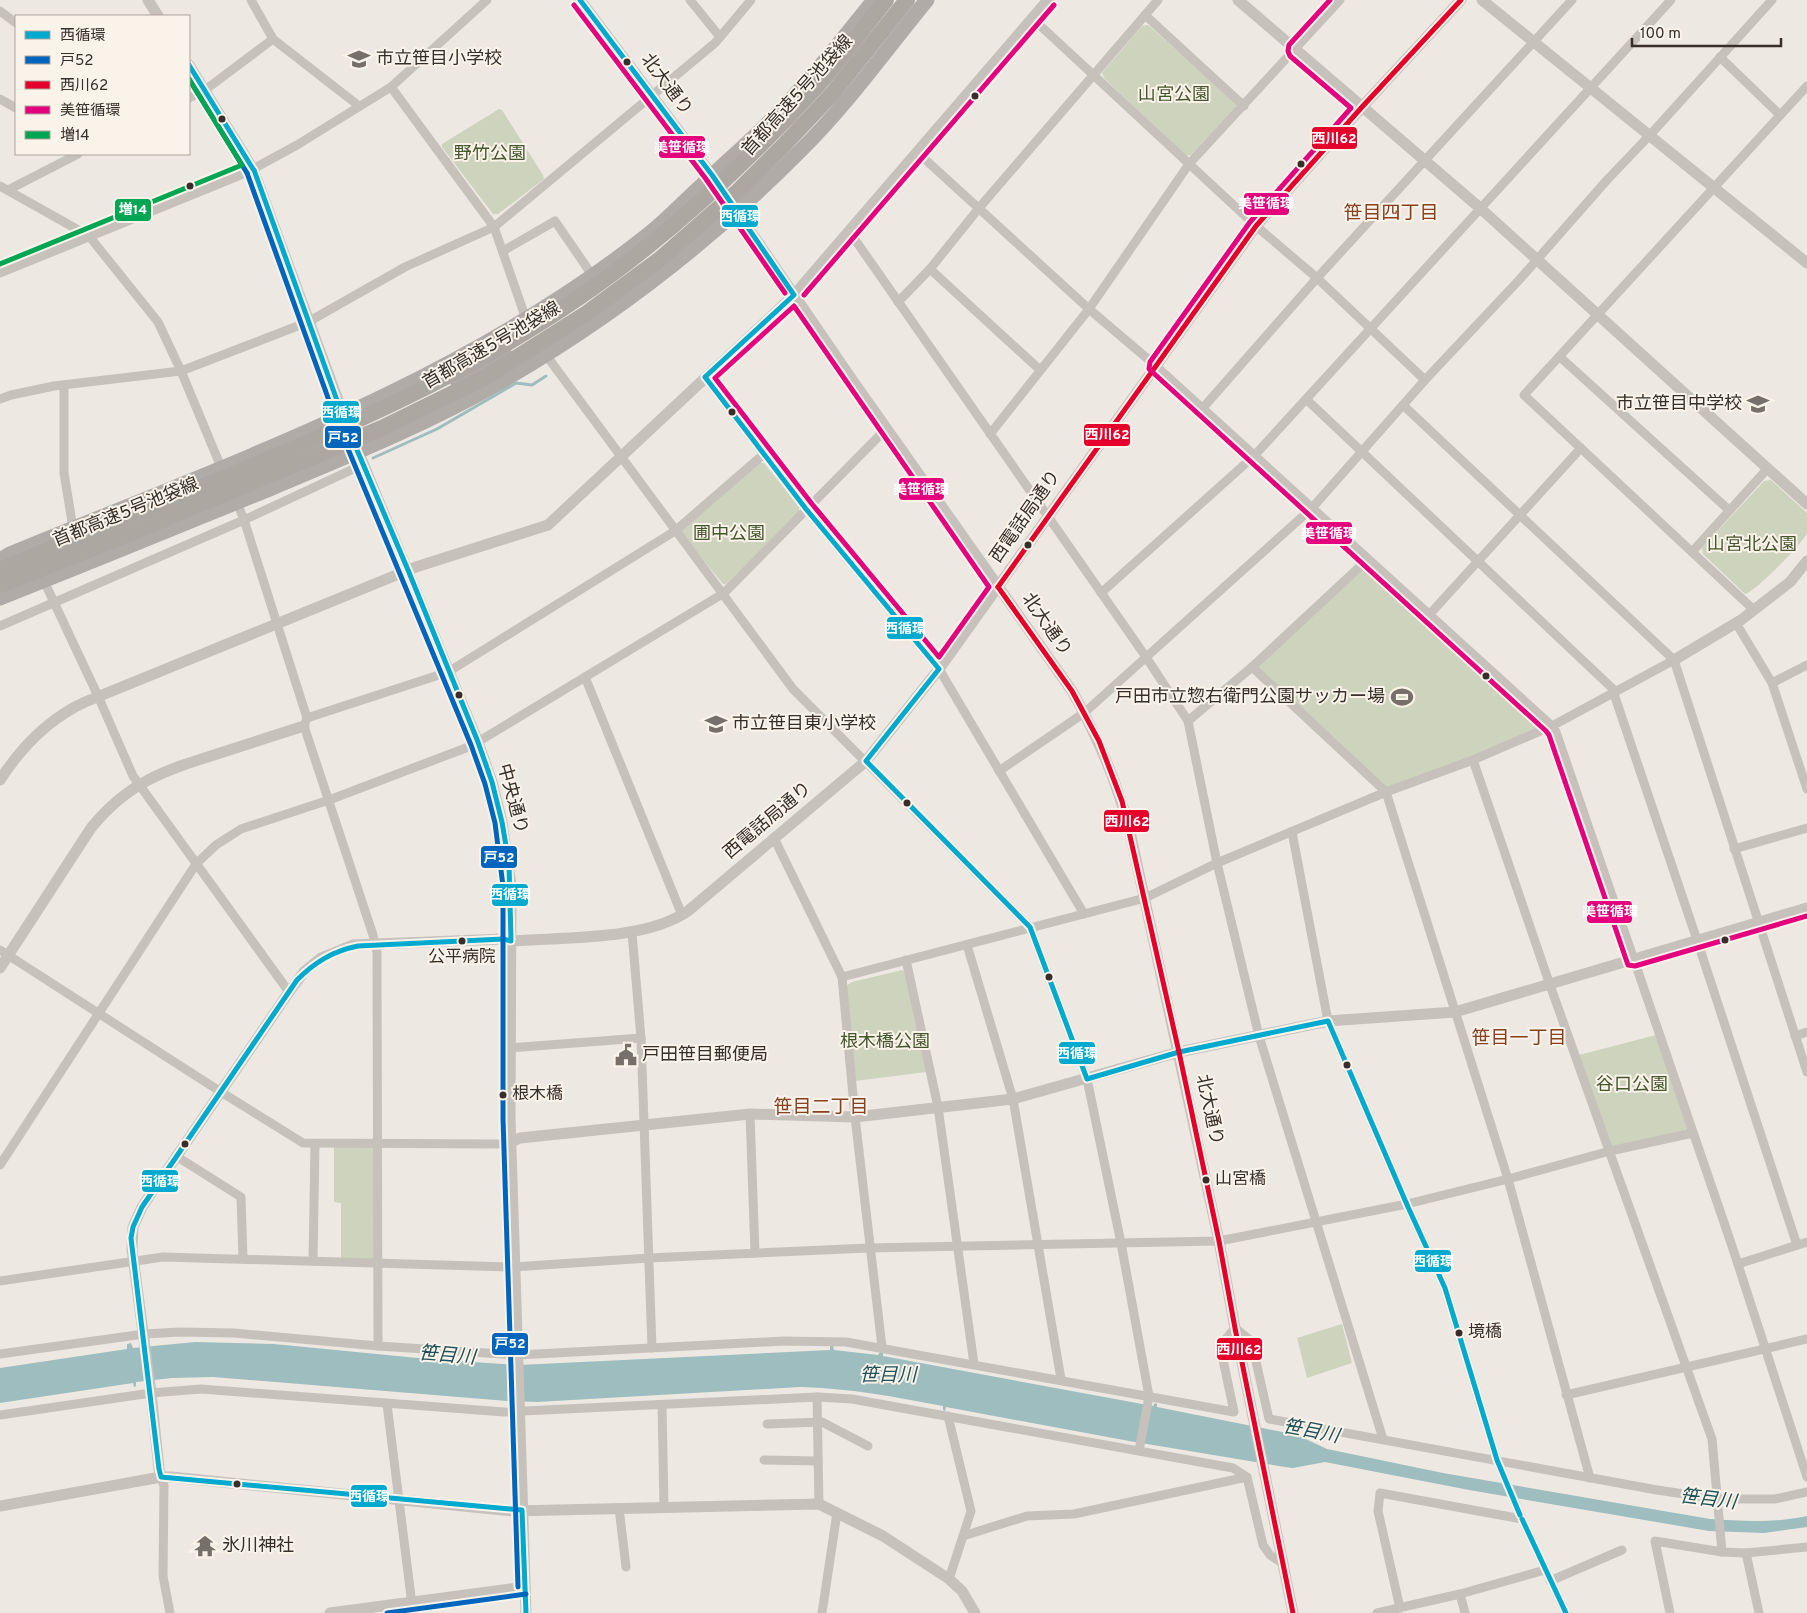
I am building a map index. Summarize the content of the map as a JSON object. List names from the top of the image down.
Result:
{
  "streets": {
    "highway": ["首都高速5号池袋線"],
    "street": ["北大通り", "西電話局通り", "中央通り"]
  },
  "crossings": [
    ["北大通り", "西電話局通り"],
    ["西電話局通り", "中央通り"]
  ],
  "districts": ["笹目四丁目", "笹目一丁目", "笹目二丁目"],
  "water": ["笹目川"],
  "parks": [
    "山宮公園",
    "野竹公園",
    "圃中公園",
    "山宮北公園",
    "根木橋公園",
    "谷口公園"
  ],
  "places": {
    "school or university": ["市立笹目小学校", "市立笹目中学校", "市立笹目東小学校"],
    "sports": ["戸田市立惣右衛門公園サッカー場"],
    "other": [
      "公平病院",
      "根木橋",
      "山宮橋",
      "境橋"
    ],
    "public building": ["戸田笹目郵便局"],
    "temple": ["氷川神社"]
  },
  "lines": [
    "transit line 西循環",
    "transit line 西川62",
    "transit line 美笹循環",
    "transit line 戸52",
    "transit line 増14"
  ],
  "legend": [
    "西循環",
    "戸52",
    "西川62",
    "美笹循環",
    "増14"
  ],
  "scale_bar": "100 m"
}
